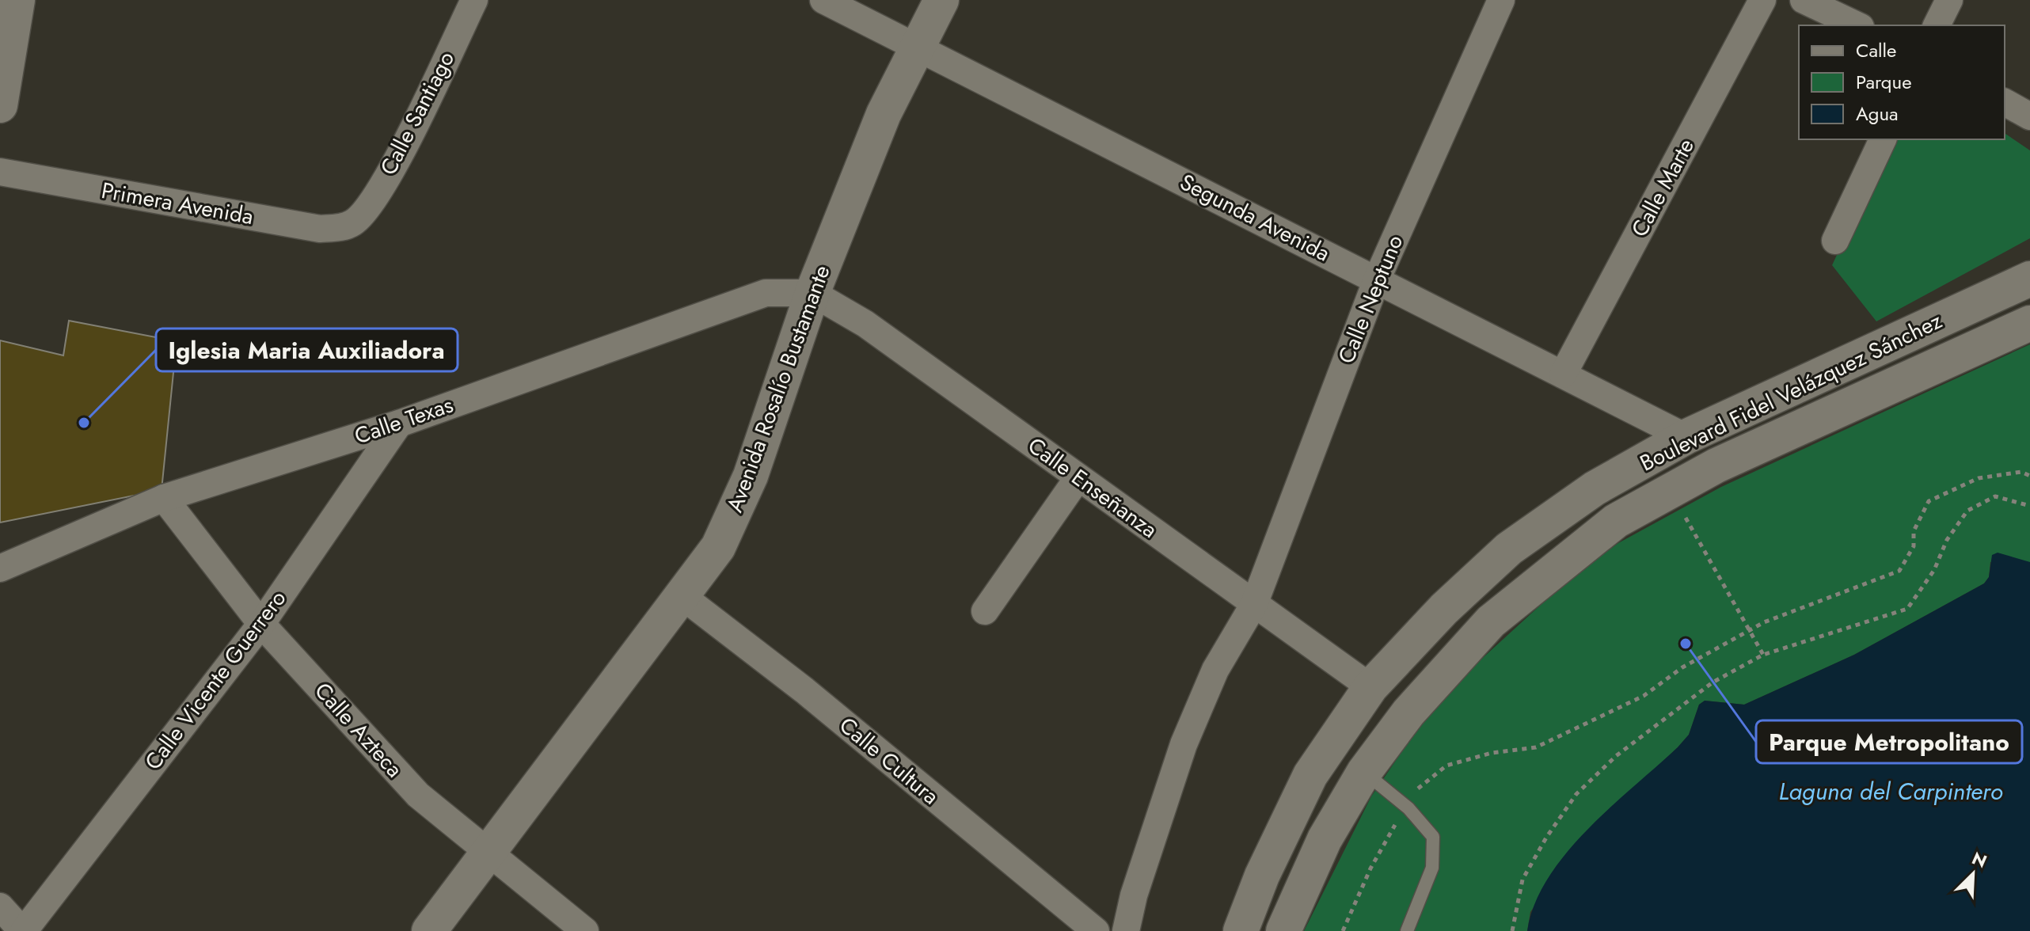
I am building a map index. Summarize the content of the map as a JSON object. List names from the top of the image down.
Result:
{
  "streets": {
    "main road": ["Avenida Rosalío Bustamante", "Boulevard Fidel Velázquez Sánchez"],
    "street": [
      "Calle Santiago",
      "Calle Marte",
      "Primera Avenida",
      "Segunda Avenida",
      "Calle Neptuno",
      "Calle Texas",
      "Calle Enseñanza",
      "Calle Vicente Guerrero",
      "Calle Azteca",
      "Calle Cultura"
    ]
  },
  "crossings": [
    ["Calle Santiago", "Primera Avenida"],
    ["Calle Marte", "Segunda Avenida"],
    ["Segunda Avenida", "Calle Neptuno"],
    ["Segunda Avenida", "Avenida Rosalío Bustamante"],
    ["Segunda Avenida", "Boulevard Fidel Velázquez Sánchez"],
    ["Calle Neptuno", "Calle Enseñanza"],
    ["Avenida Rosalío Bustamante", "Calle Texas"],
    ["Avenida Rosalío Bustamante", "Calle Enseñanza"],
    ["Avenida Rosalío Bustamante", "Calle Azteca"],
    ["Avenida Rosalío Bustamante", "Calle Cultura"],
    ["Boulevard Fidel Velázquez Sánchez", "Calle Enseñanza"],
    ["Calle Texas", "Calle Enseñanza"],
    ["Calle Texas", "Calle Vicente Guerrero"],
    ["Calle Texas", "Calle Azteca"],
    ["Calle Vicente Guerrero", "Calle Azteca"]
  ],
  "water": ["Laguna del Carpintero"],
  "places": ["Iglesia Maria Auxiliadora", "Parque Metropolitano"],
  "legend": ["Calle", "Parque", "Agua"],
  "north": "top right"
}
